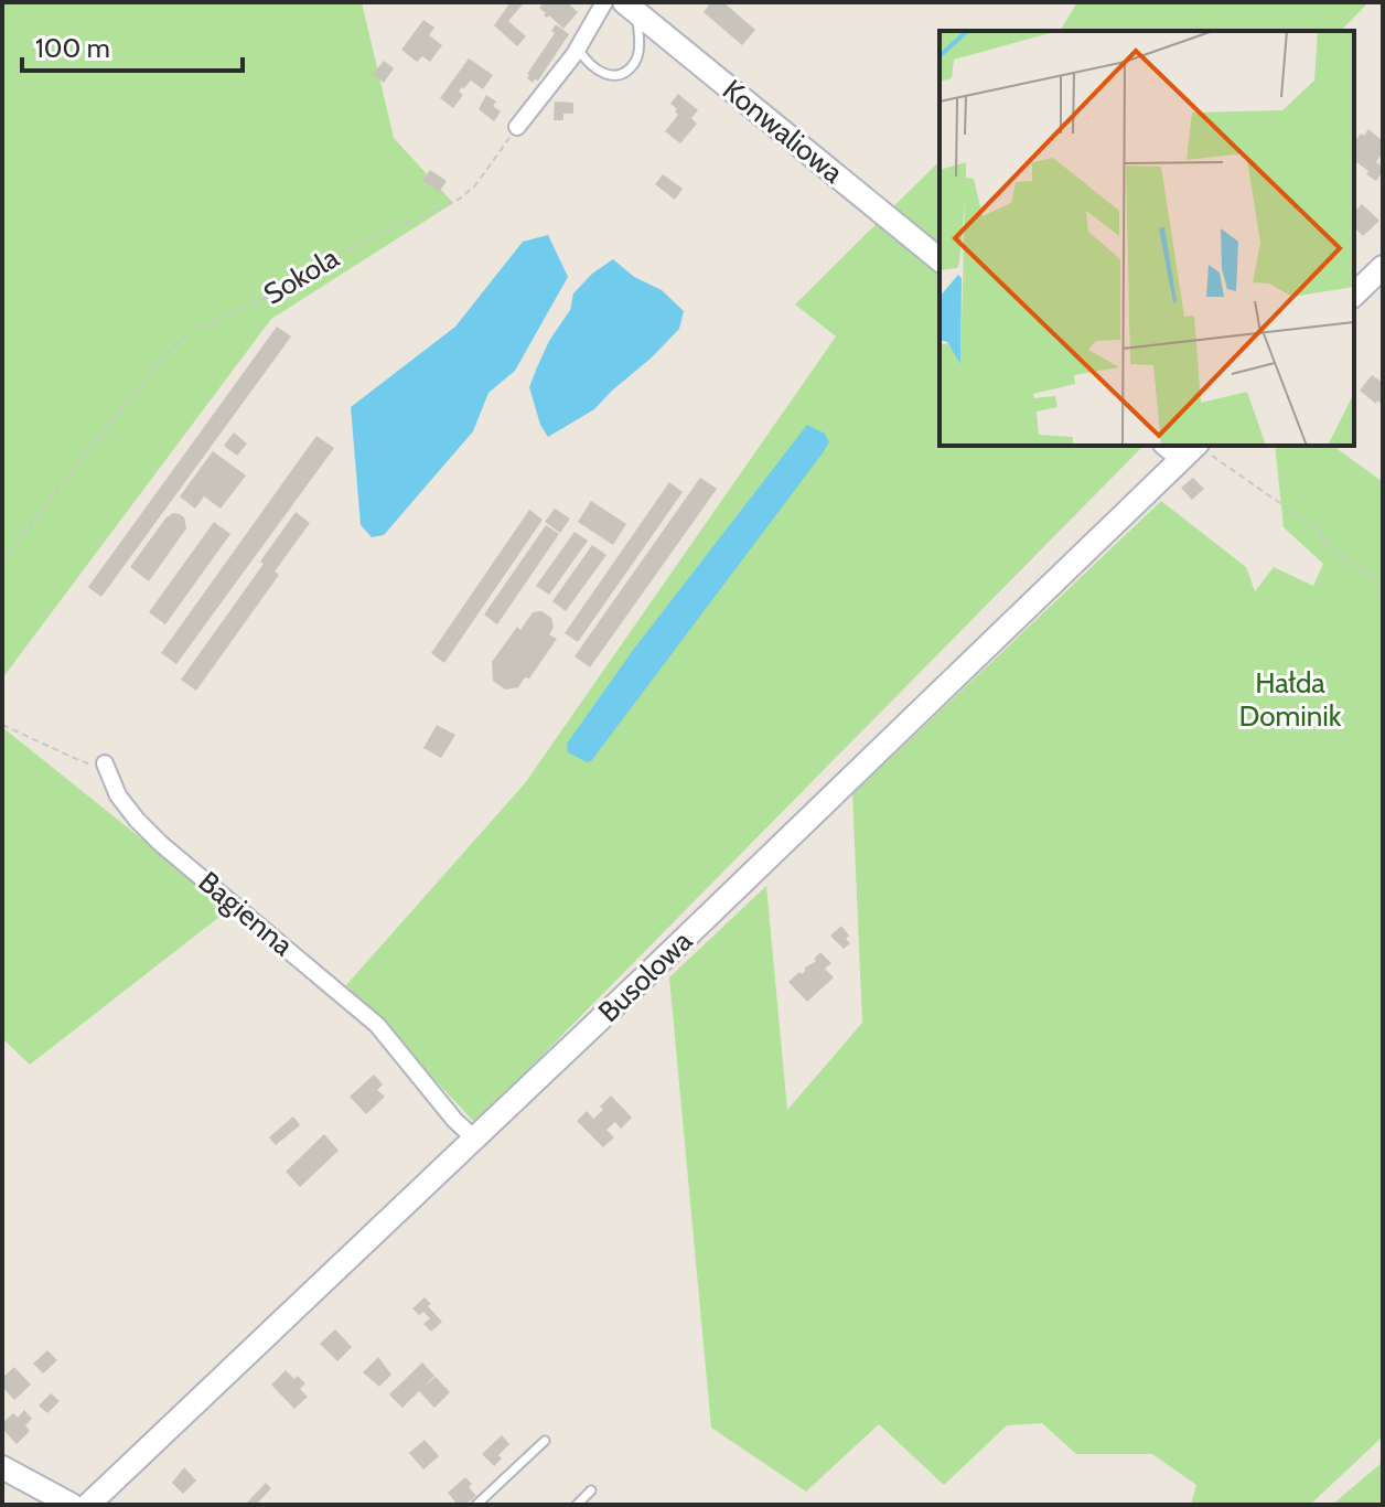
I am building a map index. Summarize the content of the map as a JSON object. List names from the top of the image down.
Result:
{
  "streets": {
    "street": ["Konwaliowa", "Bagienna", "Busolowa"],
    "path": ["Sokola"]
  },
  "crossings": [
    ["Bagienna", "Busolowa"]
  ],
  "parks": ["Hałda Dominik"],
  "scale_bar": "100 m"
}
